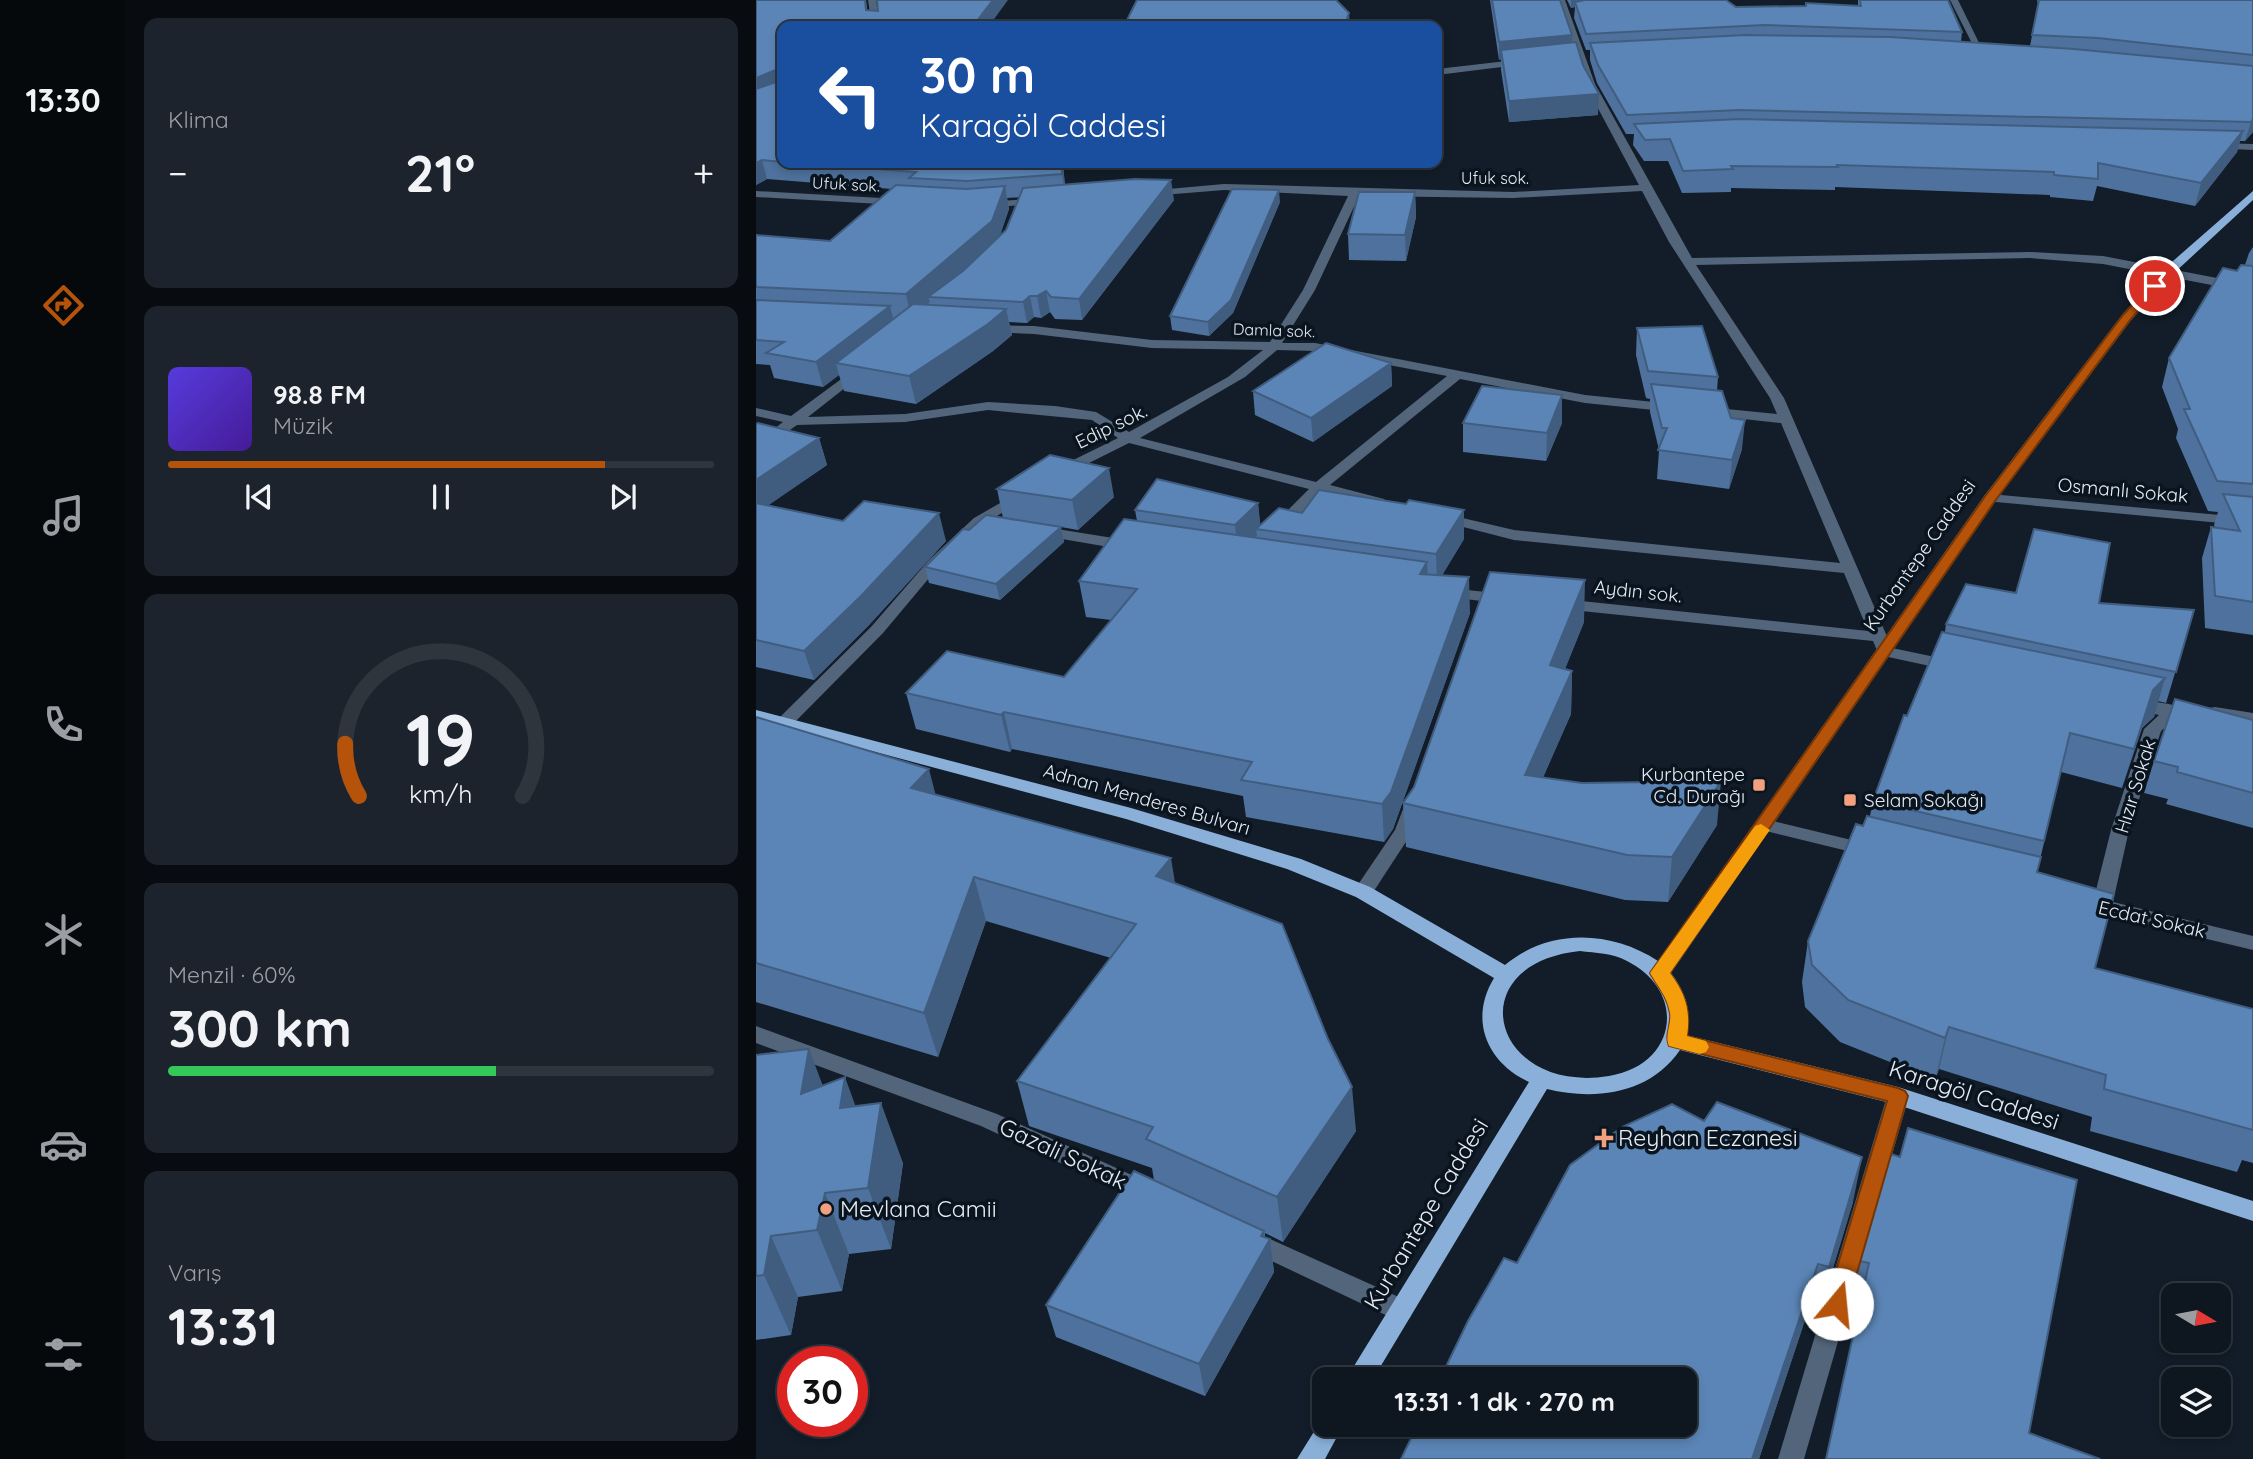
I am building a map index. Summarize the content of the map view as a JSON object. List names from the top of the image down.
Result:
{
  "streets": {
    "main road": ["Kurbantepe Caddesi", "Adnan Menderes Bulvarı", "Karagöl Caddesi"],
    "street": [
      "Ufuk sok.",
      "Damla sok.",
      "Edip sok.",
      "Osmanlı Sokak",
      "Aydın sok.",
      "Hızır Sokak",
      "Ecdat Sokak",
      "Gazali Sokak"
    ]
  },
  "crossings": [
    ["Ufuk sok.", "Edip sok."],
    ["Damla sok.", "Edip sok."],
    ["Edip sok.", "Adnan Menderes Bulvarı"],
    ["Osmanlı Sokak", "Kurbantepe Caddesi"],
    ["Kurbantepe Caddesi", "Aydın sok."],
    ["Kurbantepe Caddesi", "Adnan Menderes Bulvarı"],
    ["Kurbantepe Caddesi", "Karagöl Caddesi"],
    ["Hızır Sokak", "Ecdat Sokak"],
    ["Adnan Menderes Bulvarı", "Karagöl Caddesi"]
  ],
  "places": {
    "transit": ["Kurbantepe Cd. Durağı", "Selam Sokağı"],
    "health": ["Reyhan Eczanesi"],
    "other": ["Mevlana Camii"]
  },
  "north": "right",
  "page": {
    "tabs": "13:30",
    "tile": [
      "Klima",
      ["Menzil · 60%", "300 km"],
      ["Varış", "13:31"]
    ],
    "turn": ["30 m", "Karagöl Caddesi"],
    "heat": ["−", "21°", "+"],
    "song": ["98.8 FM", "Müzik"],
    "limit": "30",
    "trip": "13:31 · 1 dk · 270 m",
    "gauge": ["19", "km/h"]
  }
}
